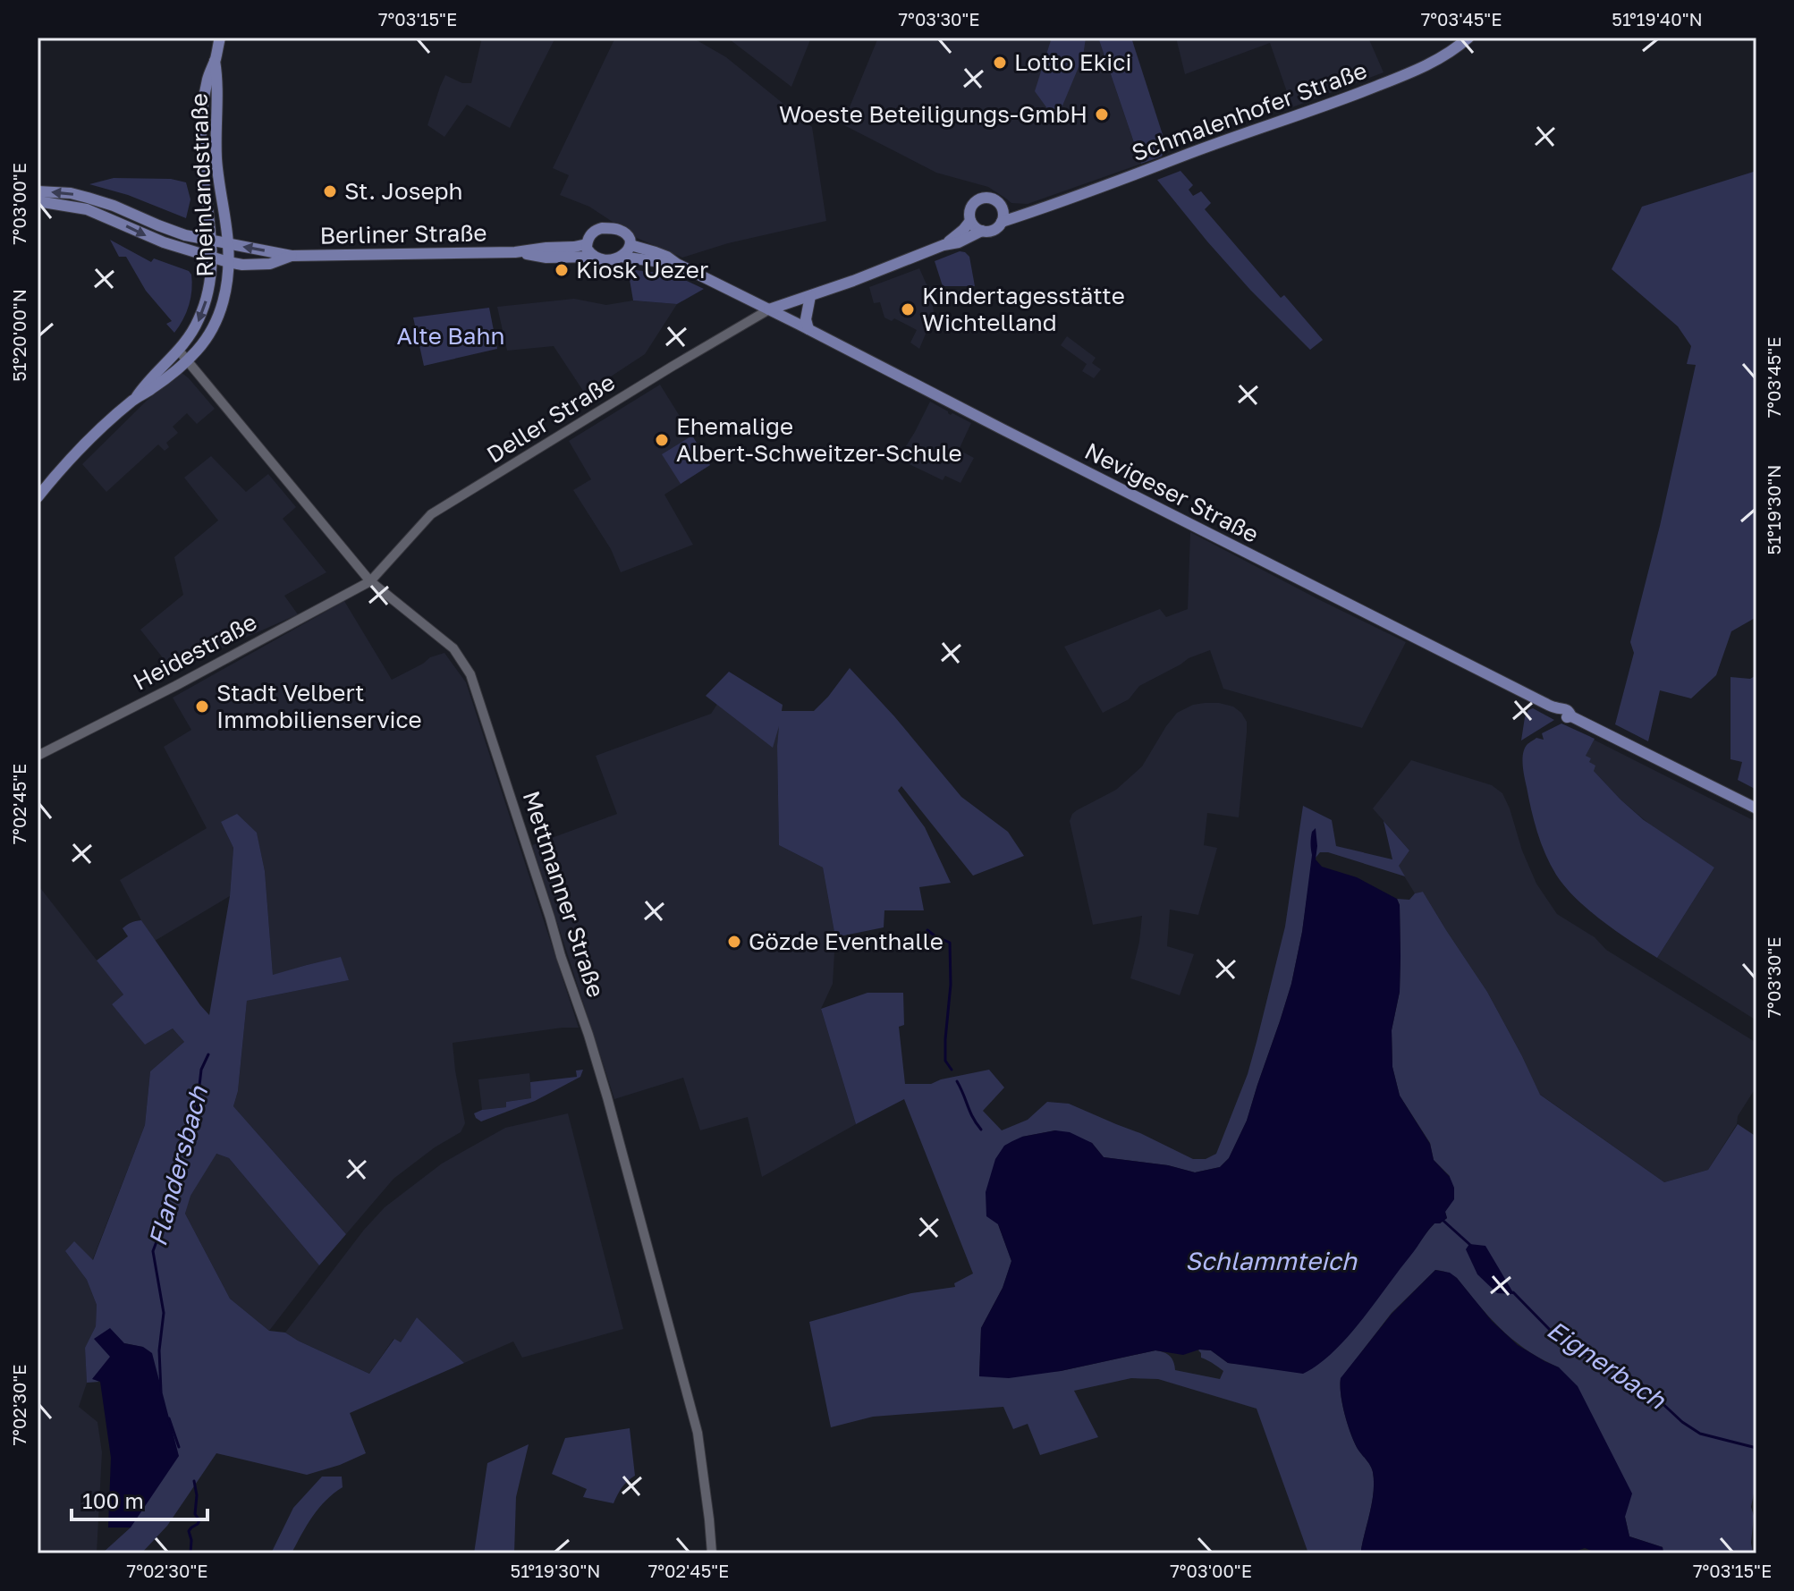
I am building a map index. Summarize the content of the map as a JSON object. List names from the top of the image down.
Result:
{
  "streets": {
    "main road": [
      "Schmalenhofer Straße",
      "Rheinlandstraße",
      "Berliner Straße",
      "Nevigeser Straße"
    ],
    "street": ["Deller Straße", "Heidestraße", "Mettmanner Straße"]
  },
  "crossings": [
    ["Rheinlandstraße", "Berliner Straße"],
    ["Rheinlandstraße", "Mettmanner Straße"],
    ["Berliner Straße", "Nevigeser Straße"],
    ["Deller Straße", "Nevigeser Straße"],
    ["Deller Straße", "Heidestraße"],
    ["Deller Straße", "Mettmanner Straße"],
    ["Heidestraße", "Mettmanner Straße"]
  ],
  "water": ["Flandersbach", "Schlammteich", "Eignerbach"],
  "parks": ["Alte Bahn"],
  "places": [
    "Lotto Ekici",
    "Woeste Beteiligungs-GmbH",
    "St. Joseph",
    "Kiosk Uezer",
    "Kindertagesstätte Wichtelland",
    "Ehemalige Albert-Schweitzer-Schule",
    "Stadt Velbert Immobilienservice",
    "Gözde Eventhalle"
  ],
  "scale_bar": "100 m",
  "coordinates": [
    "7°03'15\"E",
    "7°03'30\"E",
    "7°03'45\"E",
    "51°19'40\"N",
    "7°03'00\"E",
    "51°20'00\"N",
    "51°19'30\"N",
    "7°02'45\"E",
    "7°02'30\"E"
  ]
}
